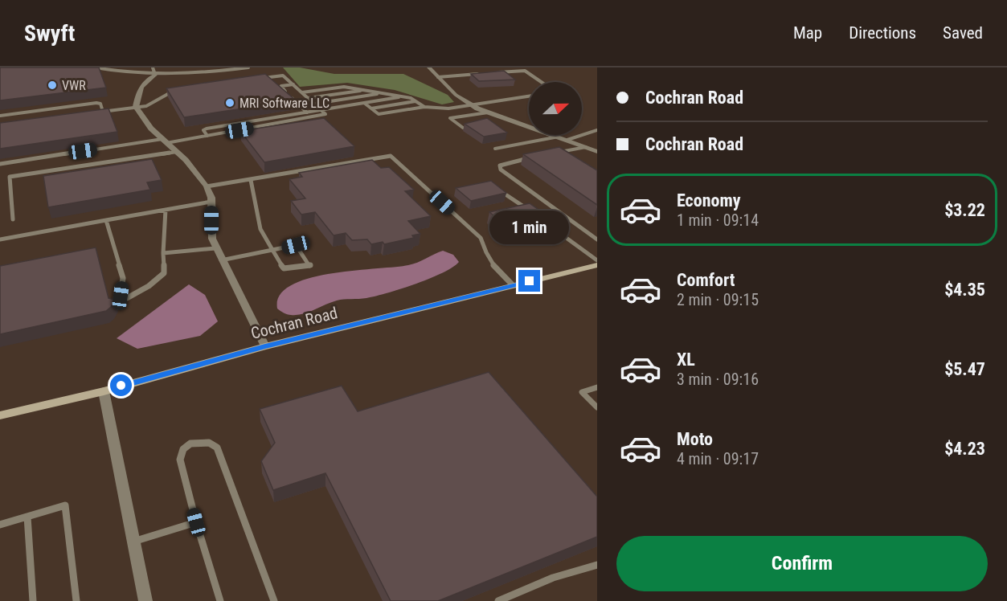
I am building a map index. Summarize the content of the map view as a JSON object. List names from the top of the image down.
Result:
{
  "streets": {
    "street": ["Cochran Road"]
  },
  "places": ["VWR", "MRI Software LLC"],
  "north": "right",
  "page": {
    "header": "Swyft",
    "nav": ["Map", "Directions", "Saved"],
    "banner": ["Cochran Road", "Cochran Road"],
    "list": [
      {
        "name": "Economy",
        "note": "1 min · 09:14",
        "value": "$3.22"
      },
      {
        "name": "Comfort",
        "note": "2 min · 09:15",
        "value": "$4.35"
      },
      {
        "name": "XL",
        "note": "3 min · 09:16",
        "value": "$5.47"
      },
      {
        "name": "Moto",
        "note": "4 min · 09:17",
        "value": "$4.23"
      }
    ],
    "bubble": "1 min",
    "buttons": "Confirm"
  }
}
